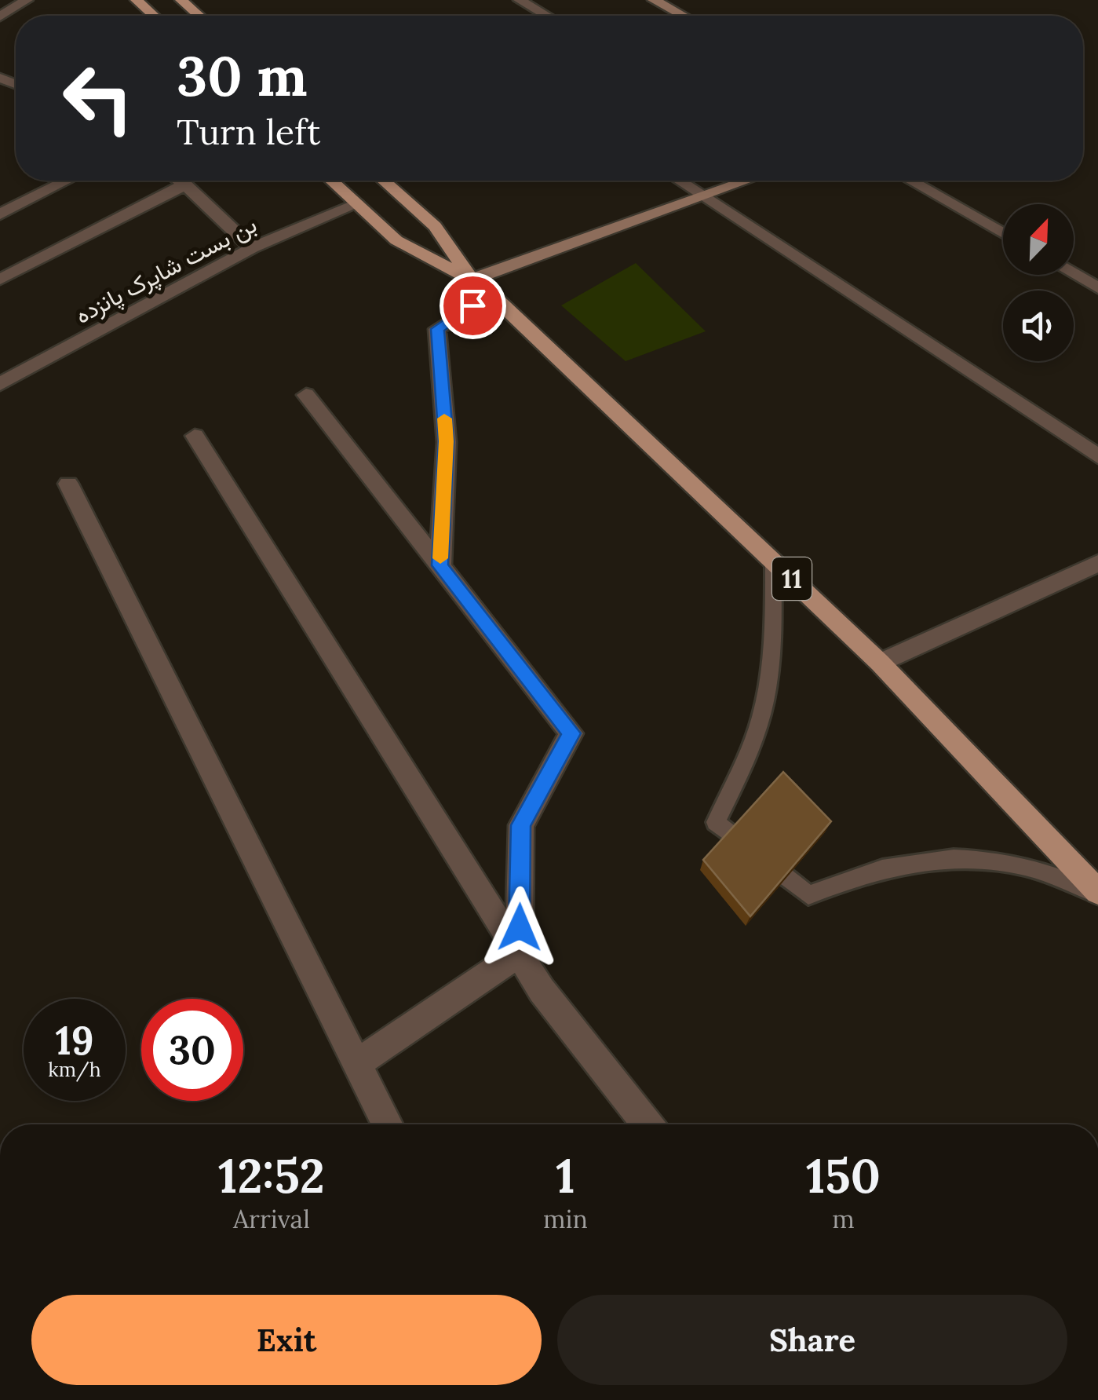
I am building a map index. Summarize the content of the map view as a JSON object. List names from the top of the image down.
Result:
{
  "streets": {
    "main road": ["11"],
    "street": ["بن بست شاپرک پانزده"]
  },
  "crossings": [
    ["بن بست شاپرک پانزده", "11"]
  ],
  "north": "top right",
  "page": {
    "turn": ["30 m", "Turn left"],
    "speed": "19 km/h",
    "limit": "30",
    "eta": [
      "12:52",
      "Arrival",
      "1",
      "min",
      "150",
      "m"
    ],
    "buttons": ["Exit", "Share"]
  }
}
